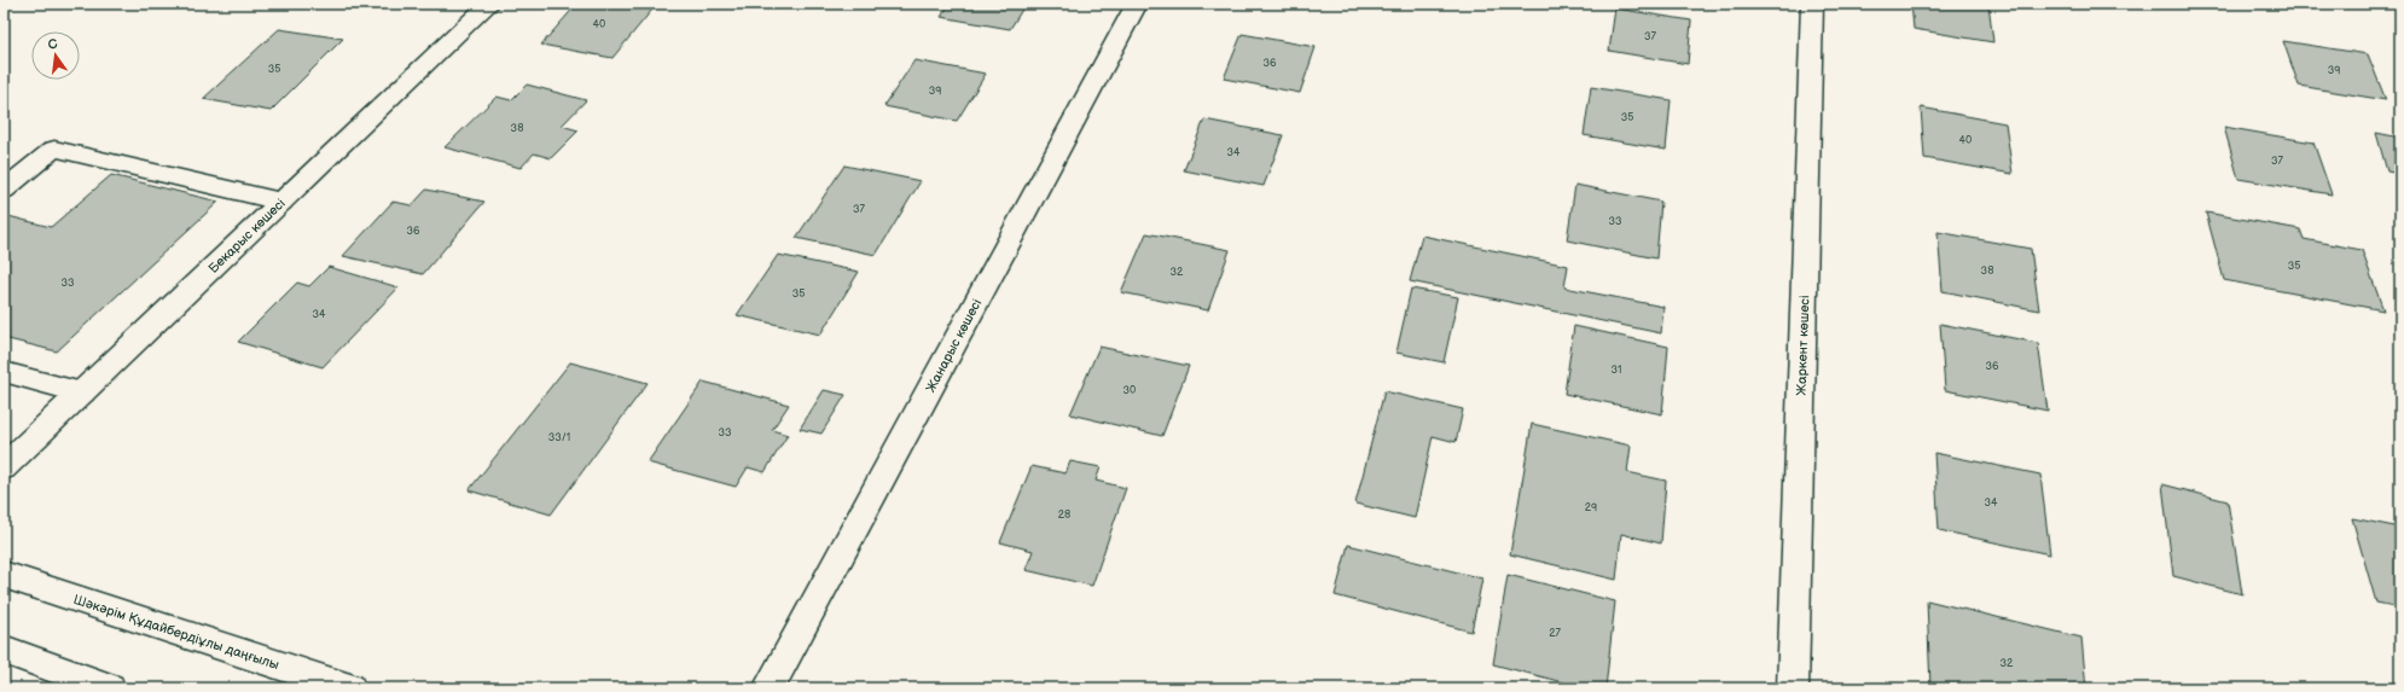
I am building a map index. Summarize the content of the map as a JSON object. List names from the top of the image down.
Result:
{
  "streets": {
    "street": [
      "Бекарыс көшесі",
      "Жанарыс көшесі",
      "Жаркент көшесі",
      "Шәкәрім Құдайбердіұлы даңғылы"
    ]
  },
  "house_numbers": [
    "40",
    "37",
    "36",
    "35",
    "39",
    "39",
    "35",
    "38",
    "40",
    "34",
    "37",
    "37",
    "33",
    "36",
    "35",
    "38",
    "32",
    "33",
    "35",
    "34",
    "36",
    "31",
    "30",
    "33",
    "33/1",
    "34",
    "29",
    "28",
    "27",
    "32"
  ],
  "north": "top"
}
